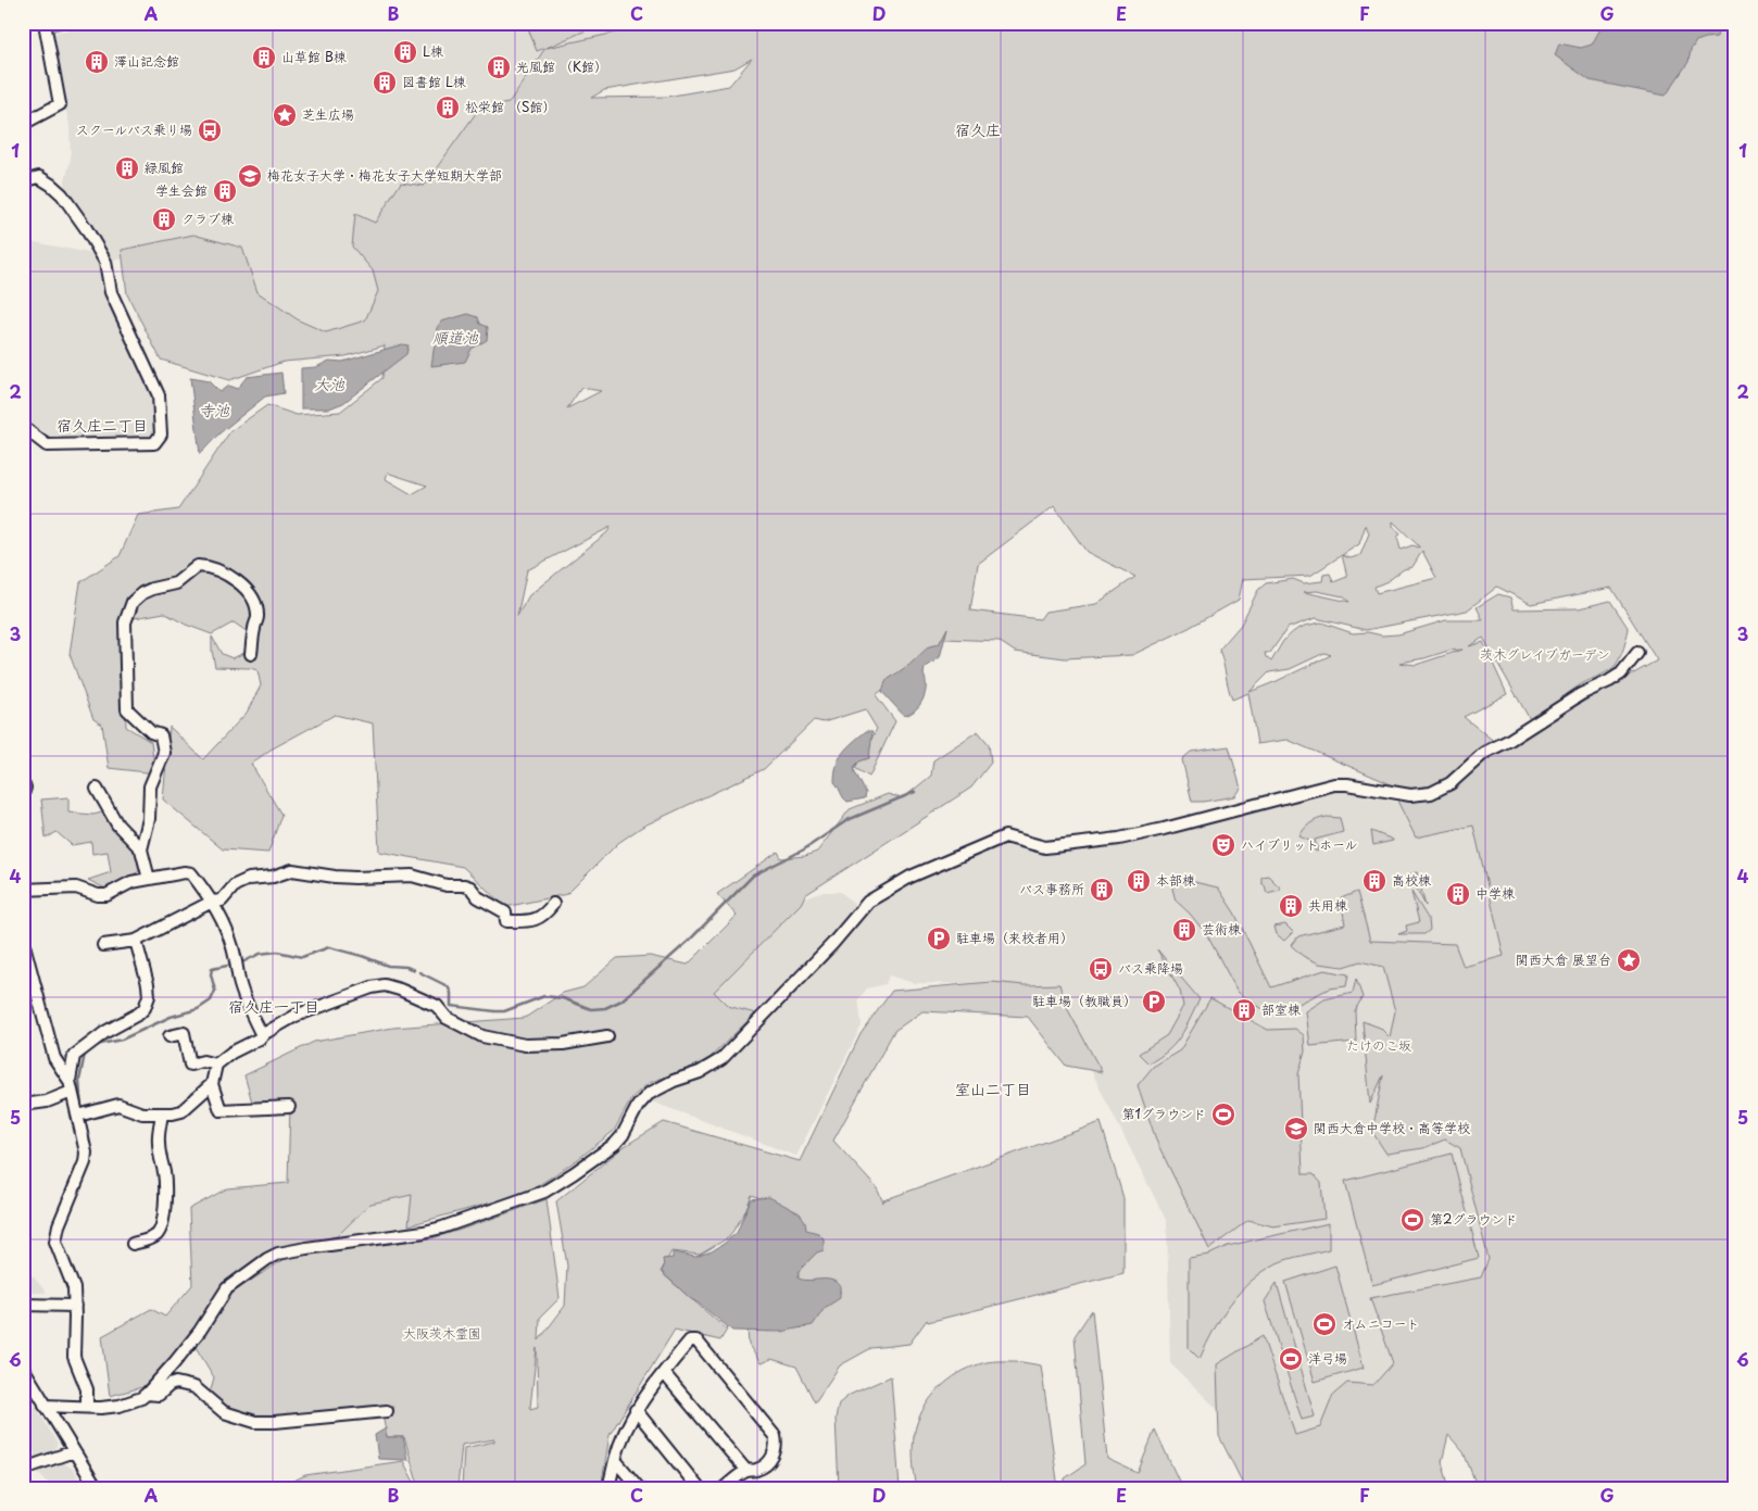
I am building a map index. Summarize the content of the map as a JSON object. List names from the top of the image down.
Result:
{
  "districts": [
    "宿久庄",
    "宿久庄二丁目",
    "宿久庄一丁目",
    "室山二丁目"
  ],
  "water": ["順道池", "大池", "寺池"],
  "parks": ["茨木グレイブガーデン", "たけのこ坂", "大阪茨木霊園"],
  "places": {
    "building": [
      "L棟",
      "山草館 B棟",
      "澤山記念館",
      "光風館 （K館）",
      "図書館 L棟",
      "松栄館 （S館）",
      "緑風館",
      "学生会館",
      "クラブ棟",
      "本部棟",
      "高校棟",
      "バス事務所",
      "中学棟",
      "共用棟",
      "芸術棟",
      "部室棟"
    ],
    "place": ["芝生広場", "関西大倉 展望台"],
    "bus stop": ["スクールバス乗り場", "バス乗降場"],
    "school or university": ["梅花女子大学・梅花女子大学短期大学部", "関西大倉中学校・高等学校"],
    "theatre": ["ハイブリットホール"],
    "parking": ["駐車場（来校者用）", "駐車場（教職員）"],
    "sports": [
      "第1グラウンド",
      "第2グラウンド",
      "オムニコート",
      "洋弓場"
    ]
  },
  "grid": {
    "columns": [
      "A",
      "B",
      "C",
      "D",
      "E",
      "F",
      "G"
    ],
    "rows": [
      "1",
      "2",
      "3",
      "4",
      "5",
      "6"
    ]
  }
}
